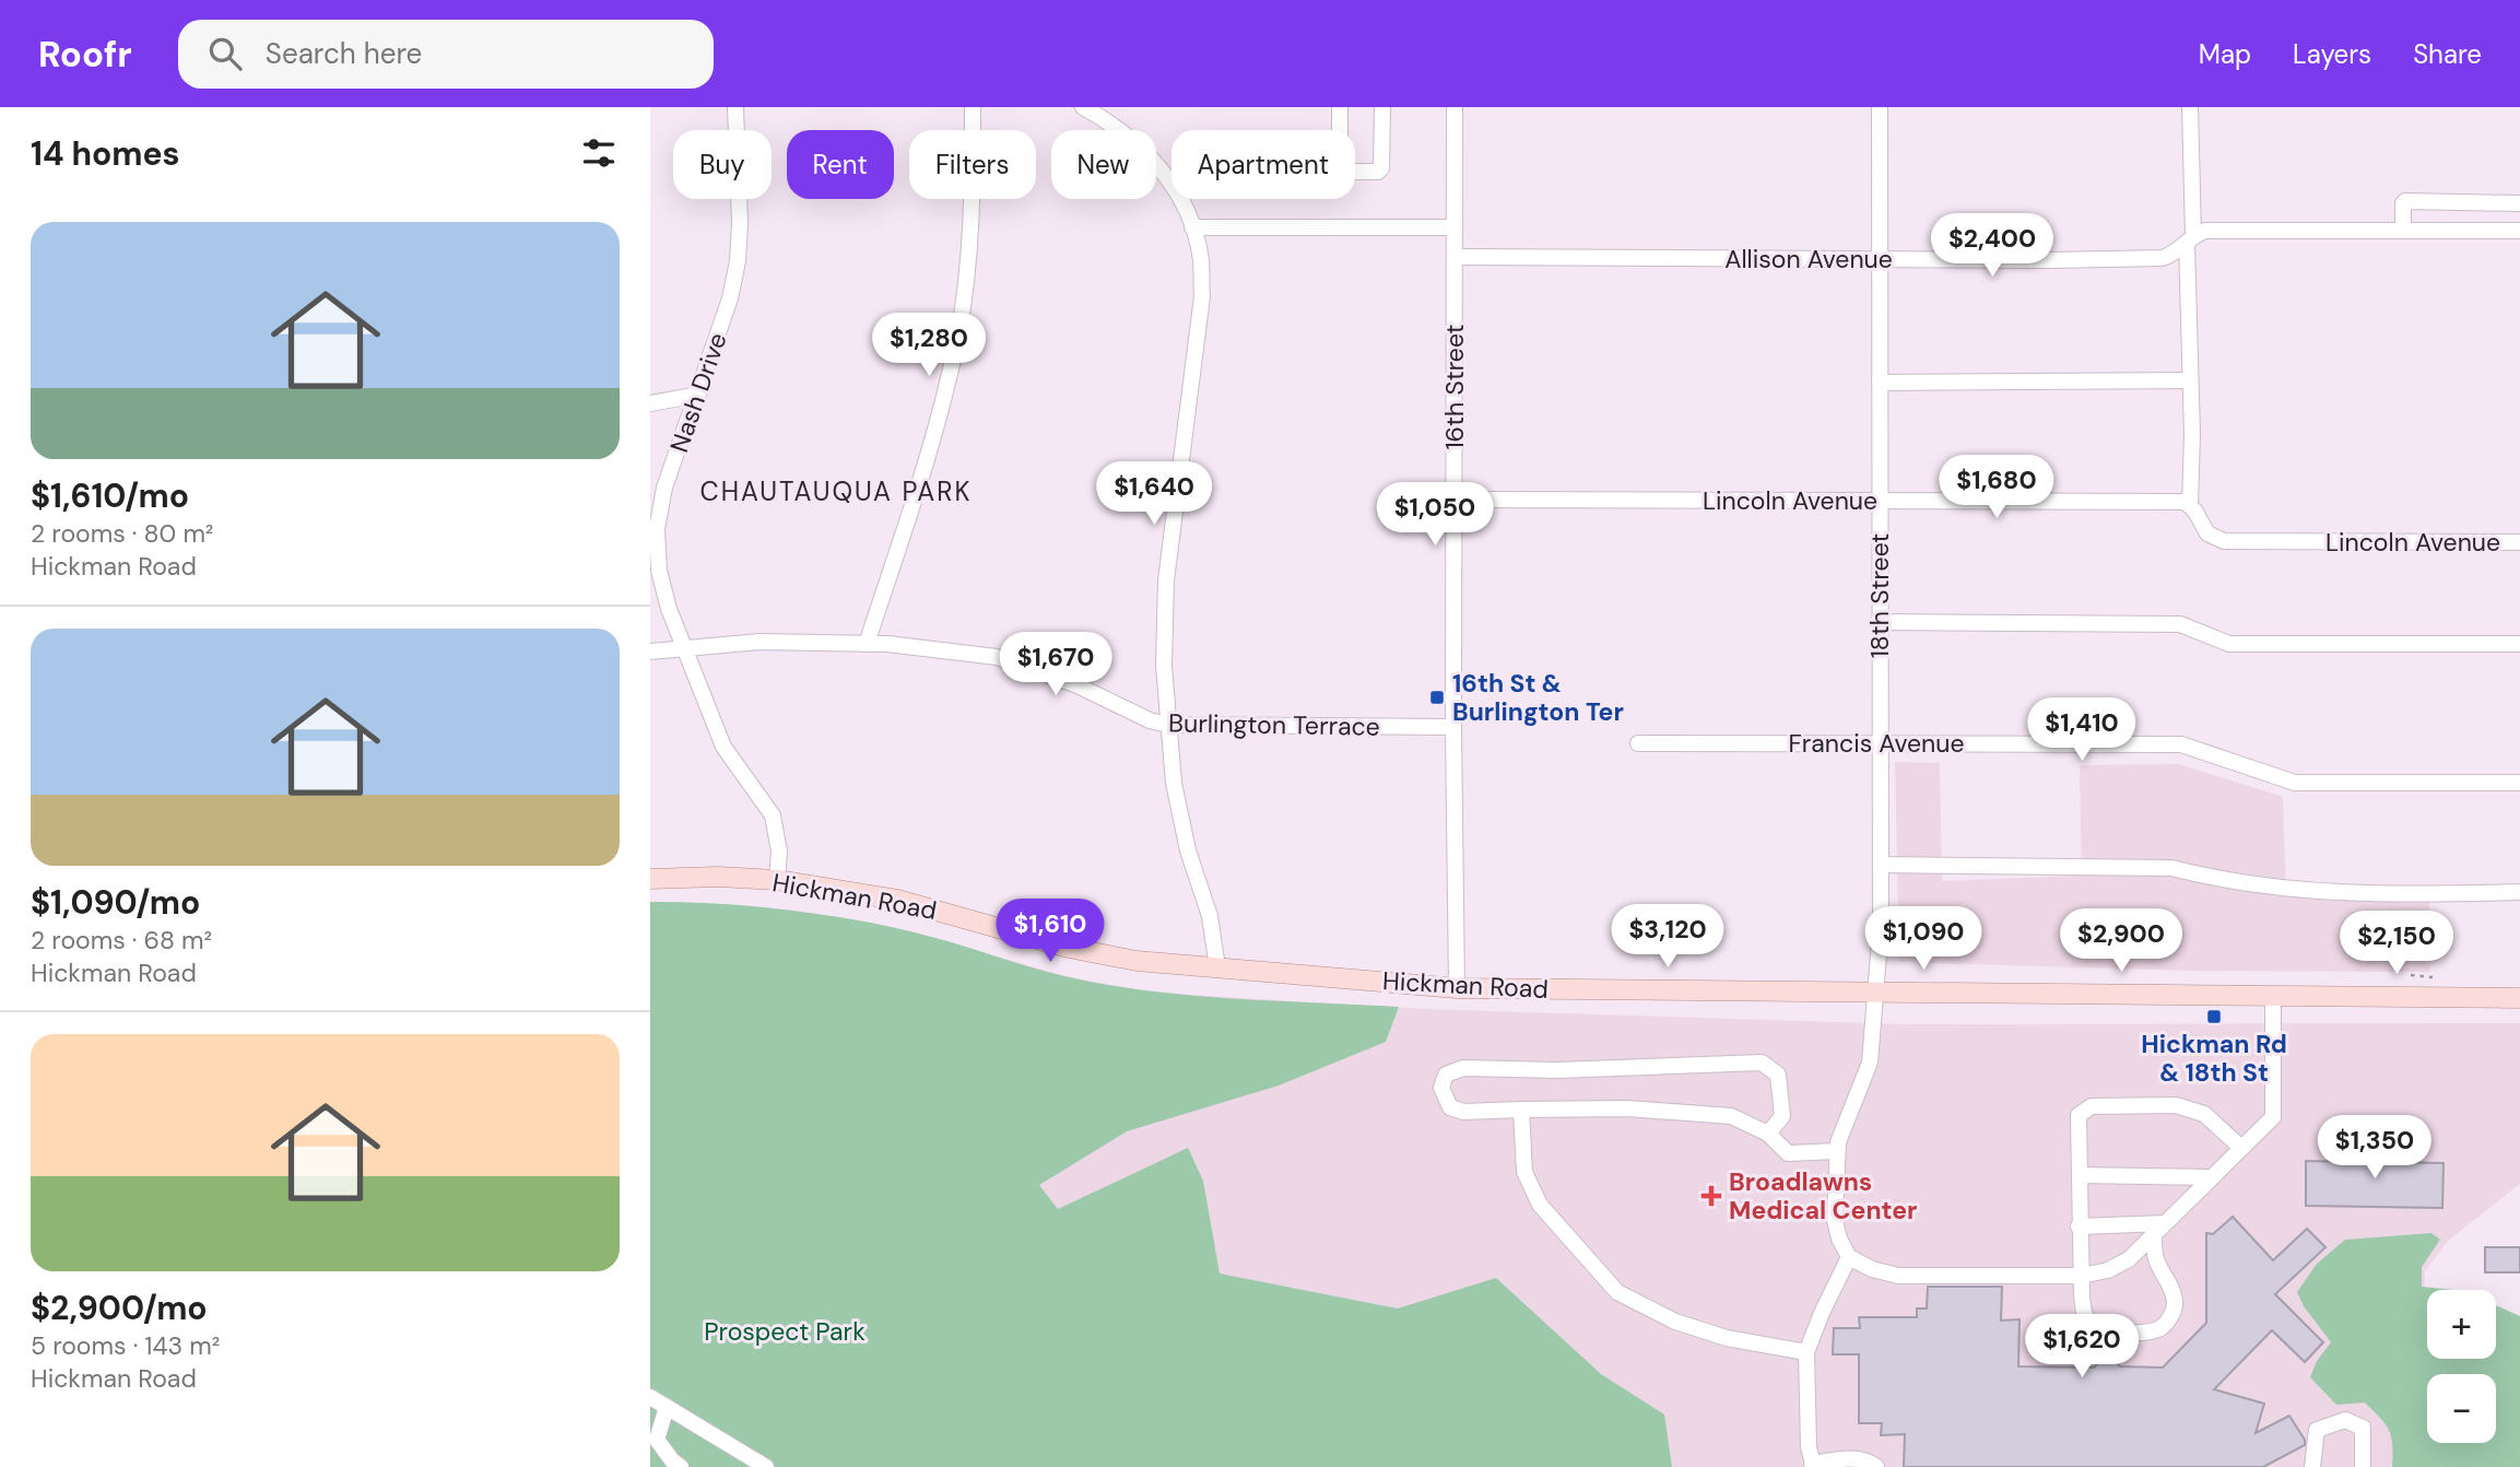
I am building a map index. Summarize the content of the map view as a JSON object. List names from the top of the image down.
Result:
{
  "streets": {
    "main road": ["Hickman Road"],
    "street": [
      "Allison Avenue",
      "16th Street",
      "Nash Drive",
      "Lincoln Avenue",
      "18th Street",
      "Burlington Terrace",
      "Francis Avenue"
    ]
  },
  "crossings": [
    ["Allison Avenue", "16th Street"],
    ["Allison Avenue", "18th Street"],
    ["16th Street", "Lincoln Avenue"],
    ["16th Street", "Burlington Terrace"],
    ["16th Street", "Hickman Road"],
    ["Nash Drive", "Burlington Terrace"],
    ["Nash Drive", "Hickman Road"],
    ["Lincoln Avenue", "18th Street"],
    ["18th Street", "Francis Avenue"],
    ["18th Street", "Hickman Road"]
  ],
  "districts": ["CHAUTAUQUA PARK"],
  "parks": ["Prospect Park"],
  "places": {
    "transit": ["16th St & Burlington Ter", "Hickman Rd & 18th St"],
    "health": ["Broadlawns Medical Center"]
  },
  "page": {
    "header": "Roofr",
    "search": "Search here",
    "nav": ["Map", "Layers", "Share"],
    "heading": "14 homes",
    "chip": [
      "Buy",
      "Rent",
      "Filters",
      "New",
      "Apartment"
    ],
    "list": [
      {
        "name": "$1,610/mo",
        "note": "2 rooms · 80 m² · Hickman Road"
      },
      {
        "name": "$1,090/mo",
        "note": "2 rooms · 68 m² · Hickman Road"
      },
      {
        "name": "$2,900/mo",
        "note": "5 rooms · 143 m² · Hickman Road"
      }
    ],
    "price": [
      "$2,400",
      "$1,280",
      "$1,680",
      "$1,640",
      "$1,050",
      "$1,670",
      "$1,410",
      "$1,610",
      "$3,120",
      "$1,090",
      "$2,900",
      "$2,150",
      "$1,350",
      "$1,620"
    ],
    "map_buttons": ["+", "−"]
  }
}
